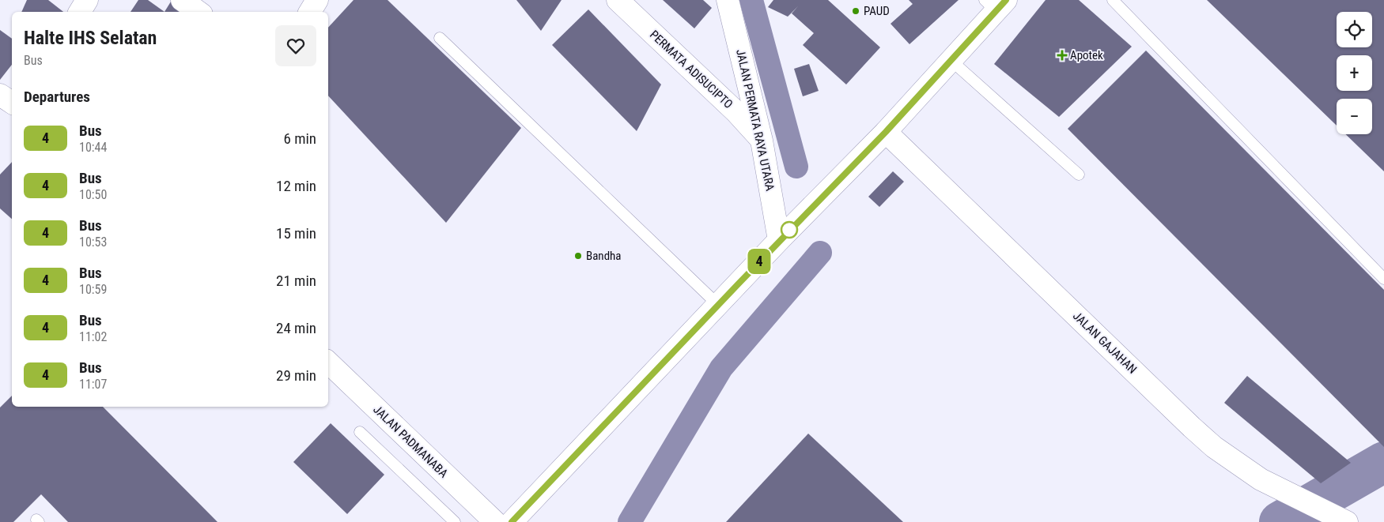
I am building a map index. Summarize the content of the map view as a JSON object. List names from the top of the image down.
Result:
{
  "streets": {
    "main road": [
      "PERMATA ADISUCIPTO",
      "JALAN PERMATA RAYA UTARA",
      "JALAN GAJAHAN",
      "JALAN PADMANABA"
    ]
  },
  "crossings": [
    ["PERMATA ADISUCIPTO", "JALAN PERMATA RAYA UTARA"]
  ],
  "places": {
    "other": ["PAUD", "Bandha"],
    "health": ["Apotek"]
  },
  "lines": ["bus line 4"],
  "page": {
    "on_map": "4",
    "map_buttons": ["+", "−"],
    "heading": [
      ["Halte IHS Selatan", "Bus"],
      "Departures"
    ],
    "list": [
      {
        "mark": "4",
        "name": "Bus",
        "note": "10:44",
        "value": "6 min"
      },
      {
        "mark": "4",
        "name": "Bus",
        "note": "10:50",
        "value": "12 min"
      },
      {
        "mark": "4",
        "name": "Bus",
        "note": "10:53",
        "value": "15 min"
      },
      {
        "mark": "4",
        "name": "Bus",
        "note": "10:59",
        "value": "21 min"
      },
      {
        "mark": "4",
        "name": "Bus",
        "note": "11:02",
        "value": "24 min"
      },
      {
        "mark": "4",
        "name": "Bus",
        "note": "11:07",
        "value": "29 min"
      }
    ]
  }
}
